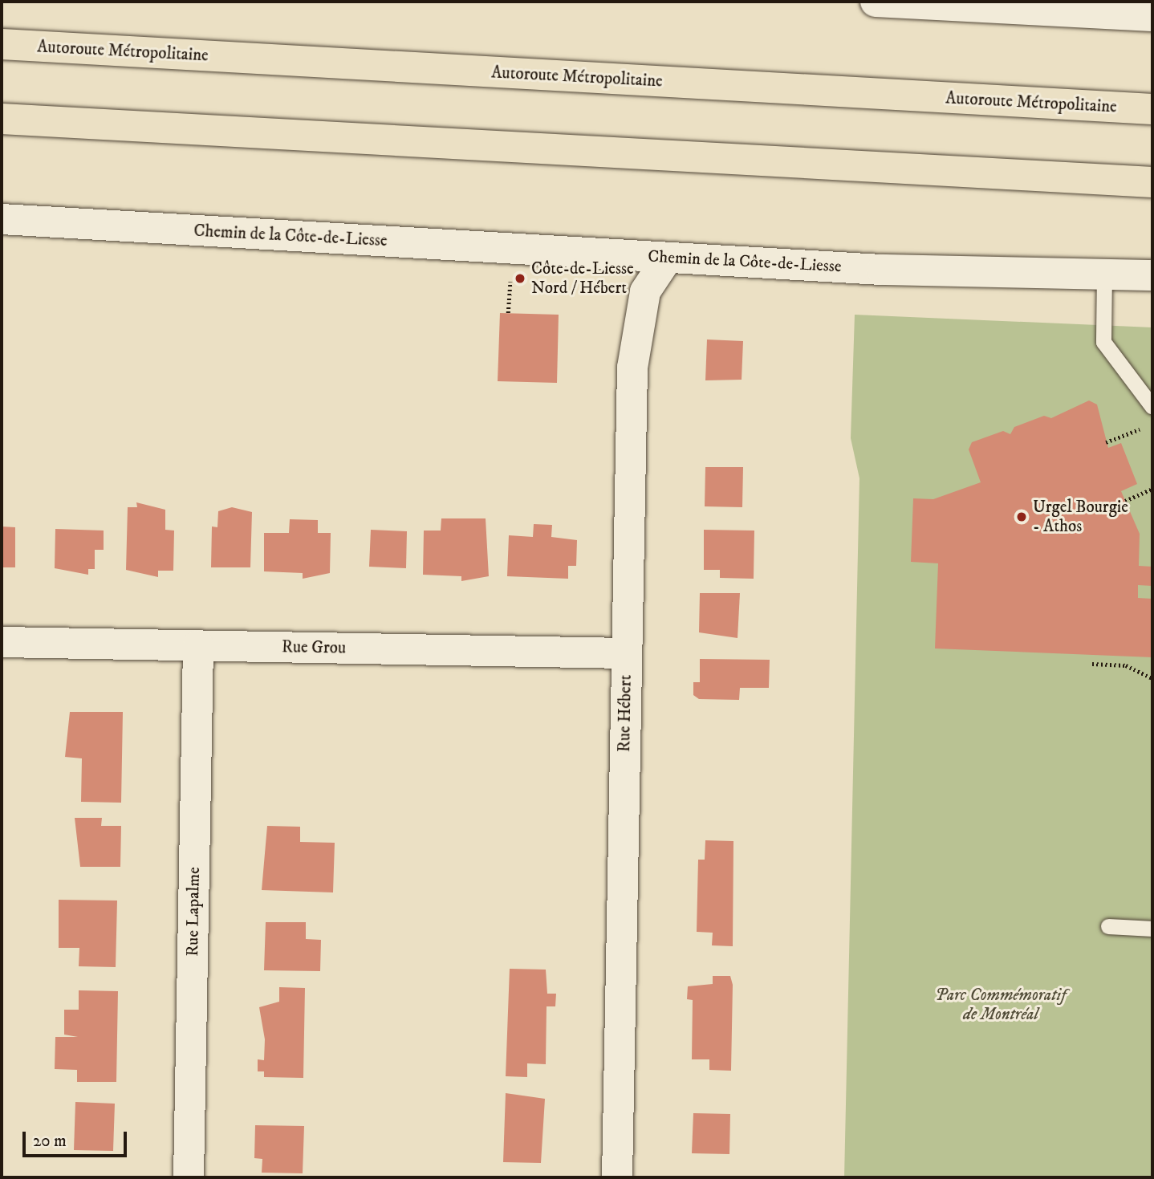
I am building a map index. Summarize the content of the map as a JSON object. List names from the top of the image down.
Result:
{
  "streets": {
    "highway": ["Autoroute Métropolitaine"],
    "street": [
      "Chemin de la Côte-de-Liesse",
      "Rue Grou",
      "Rue Hébert",
      "Rue Lapalme"
    ]
  },
  "crossings": [
    ["Chemin de la Côte-de-Liesse", "Rue Hébert"],
    ["Rue Grou", "Rue Hébert"],
    ["Rue Grou", "Rue Lapalme"]
  ],
  "parks": ["Parc Commémoratif de Montréal"],
  "places": ["Côte-de-Liesse Nord / Hébert", "Urgel Bourgie - Athos"],
  "scale_bar": "20 m"
}
